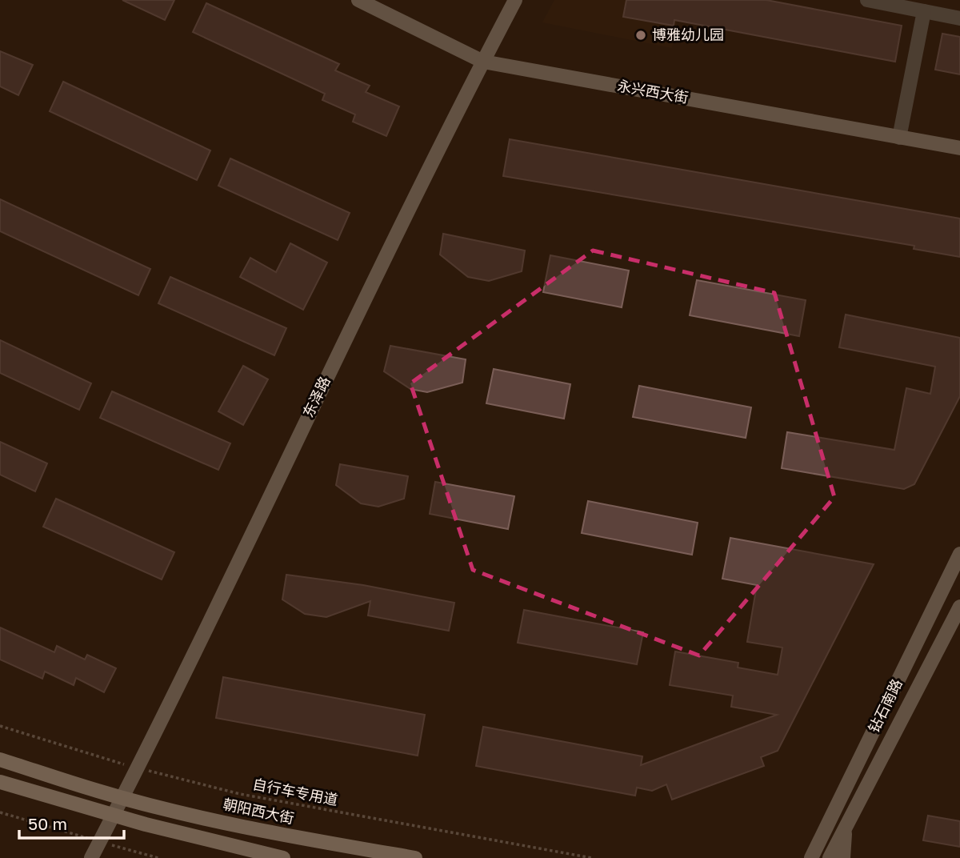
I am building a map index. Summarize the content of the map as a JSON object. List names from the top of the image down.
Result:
{
  "streets": {
    "main road": [
      "永兴西大街",
      "东泽路",
      "钻石南路",
      "朝阳西大街"
    ],
    "path": ["自行车专用道"]
  },
  "crossings": [
    ["永兴西大街", "东泽路"],
    ["东泽路", "自行车专用道"],
    ["东泽路", "朝阳西大街"]
  ],
  "places": ["博雅幼儿园"],
  "scale_bar": "50 m"
}
